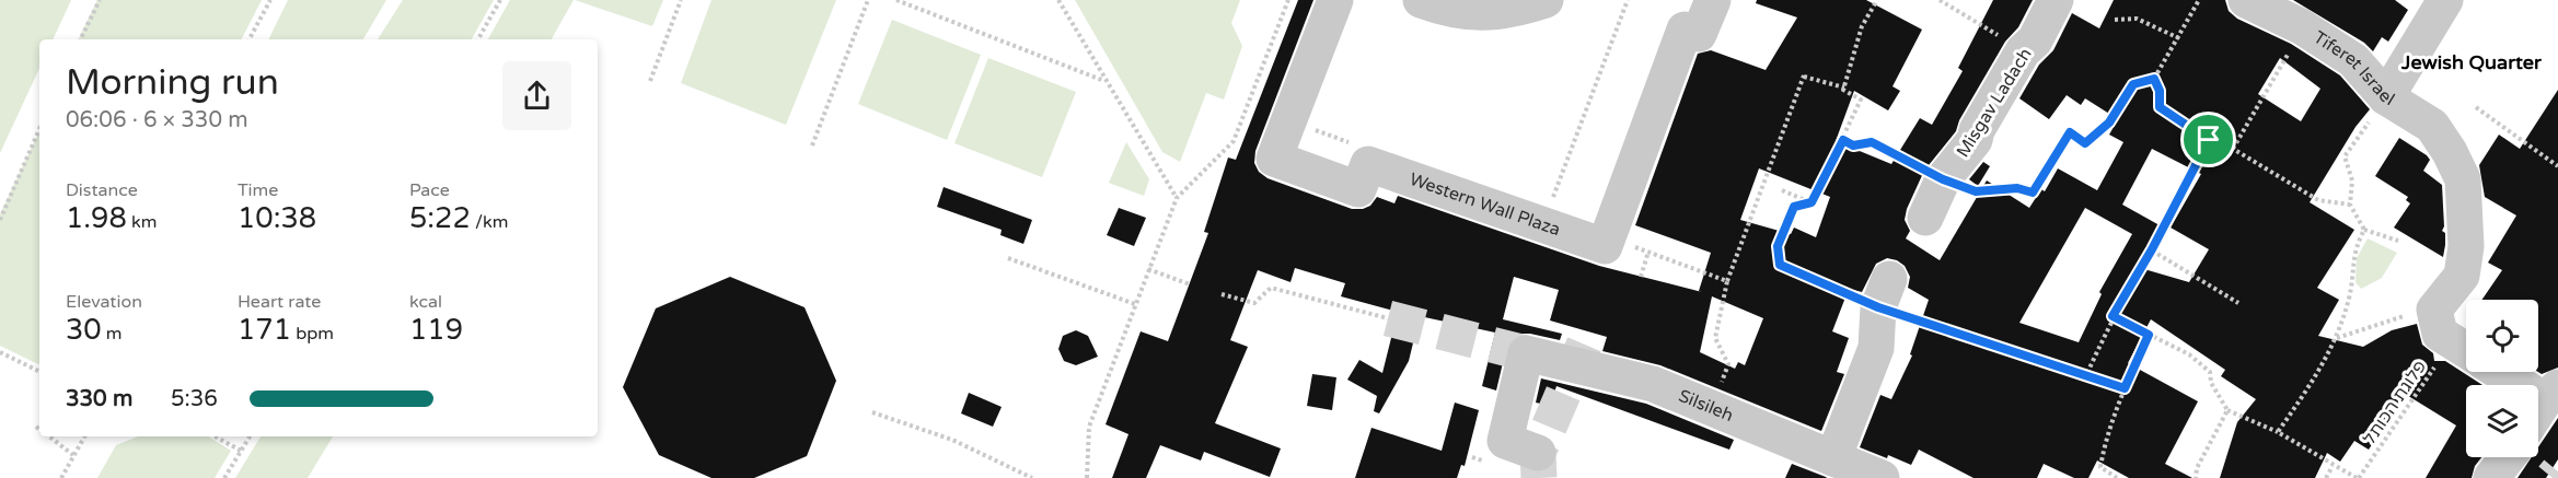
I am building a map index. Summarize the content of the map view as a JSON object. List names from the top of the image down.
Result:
{
  "streets": {
    "street": [
      "Tiferet Israel",
      "Misgav Ladach",
      "Western Wall Plaza",
      "Silsileh"
    ],
    "path": ["פלוגת הכותל"]
  },
  "districts": ["Jewish Quarter"],
  "page": {
    "heading": ["Morning run", "06:06 · 6 × 330 m"],
    "stats": [
      ["Distance", "1.98 km"],
      ["Time", "10:38"],
      ["Pace", "5:22 /km"],
      ["Elevation", "30 m"],
      ["Heart rate", "171 bpm"],
      ["kcal", "119"]
    ],
    "list": [
      {
        "name": "330 m",
        "note": "5:36"
      }
    ]
  }
}
